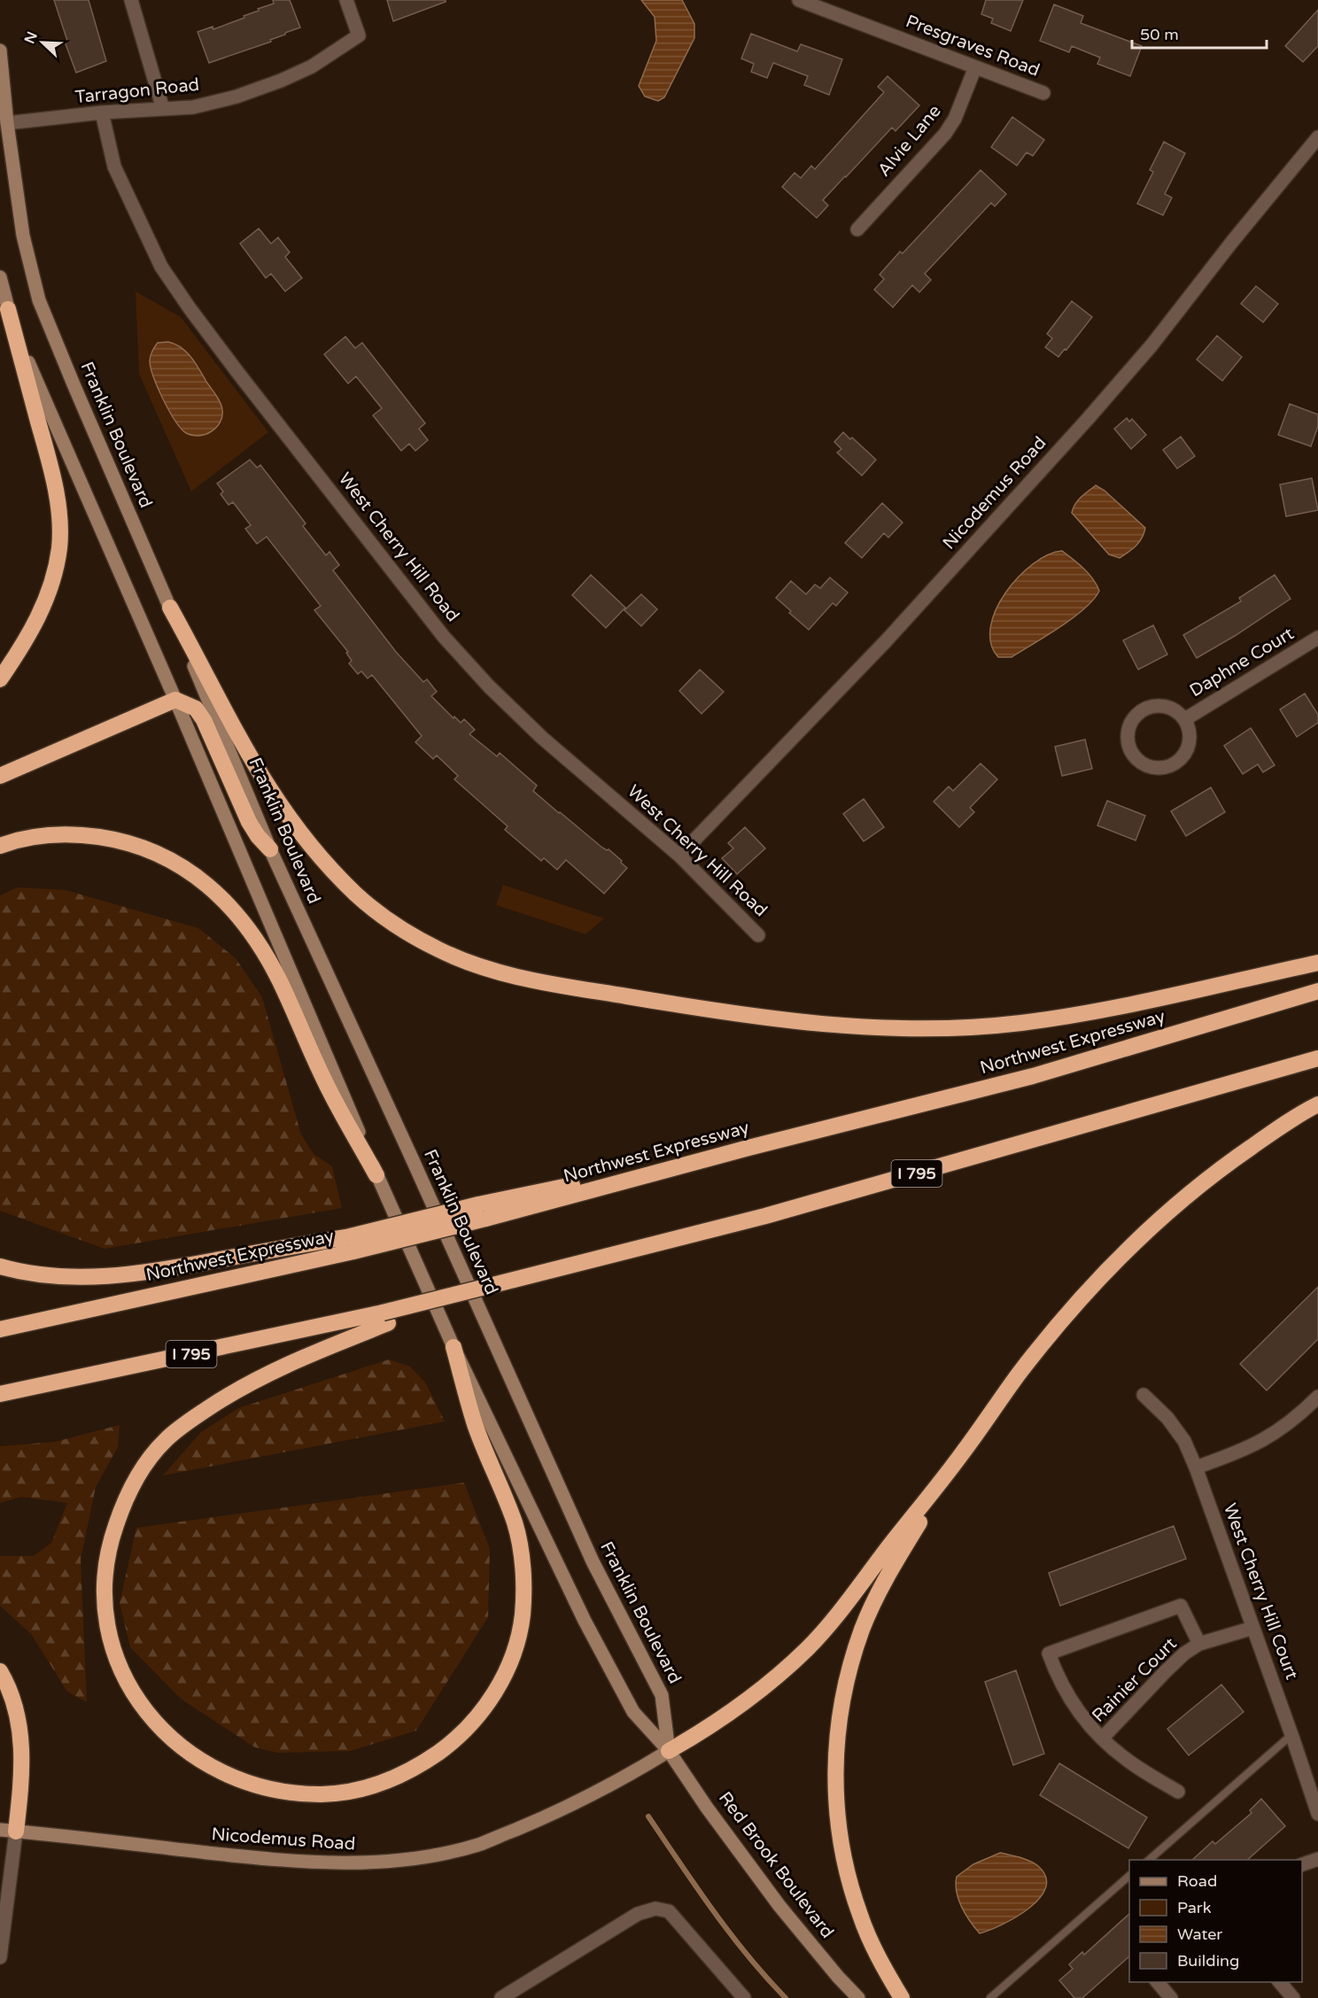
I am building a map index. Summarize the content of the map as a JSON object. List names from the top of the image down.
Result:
{
  "streets": {
    "highway": ["Northwest Expressway", "I 795"],
    "main road": ["Franklin Boulevard", "Nicodemus Road", "Red Brook Boulevard"],
    "street": [
      "Presgraves Road",
      "Tarragon Road",
      "Alvie Lane",
      "West Cherry Hill Road",
      "Daphne Court",
      "West Cherry Hill Court",
      "Rainier Court"
    ]
  },
  "crossings": [
    ["Presgraves Road", "Alvie Lane"],
    ["Tarragon Road", "Franklin Boulevard"],
    ["Tarragon Road", "West Cherry Hill Road"],
    ["Franklin Boulevard", "Nicodemus Road"],
    ["Franklin Boulevard", "Red Brook Boulevard"],
    ["Nicodemus Road", "West Cherry Hill Road"],
    ["Nicodemus Road", "Red Brook Boulevard"],
    ["West Cherry Hill Court", "Rainier Court"]
  ],
  "legend": [
    "Road",
    "Park",
    "Water",
    "Building"
  ],
  "scale_bar": "50 m",
  "north": "top left"
}
